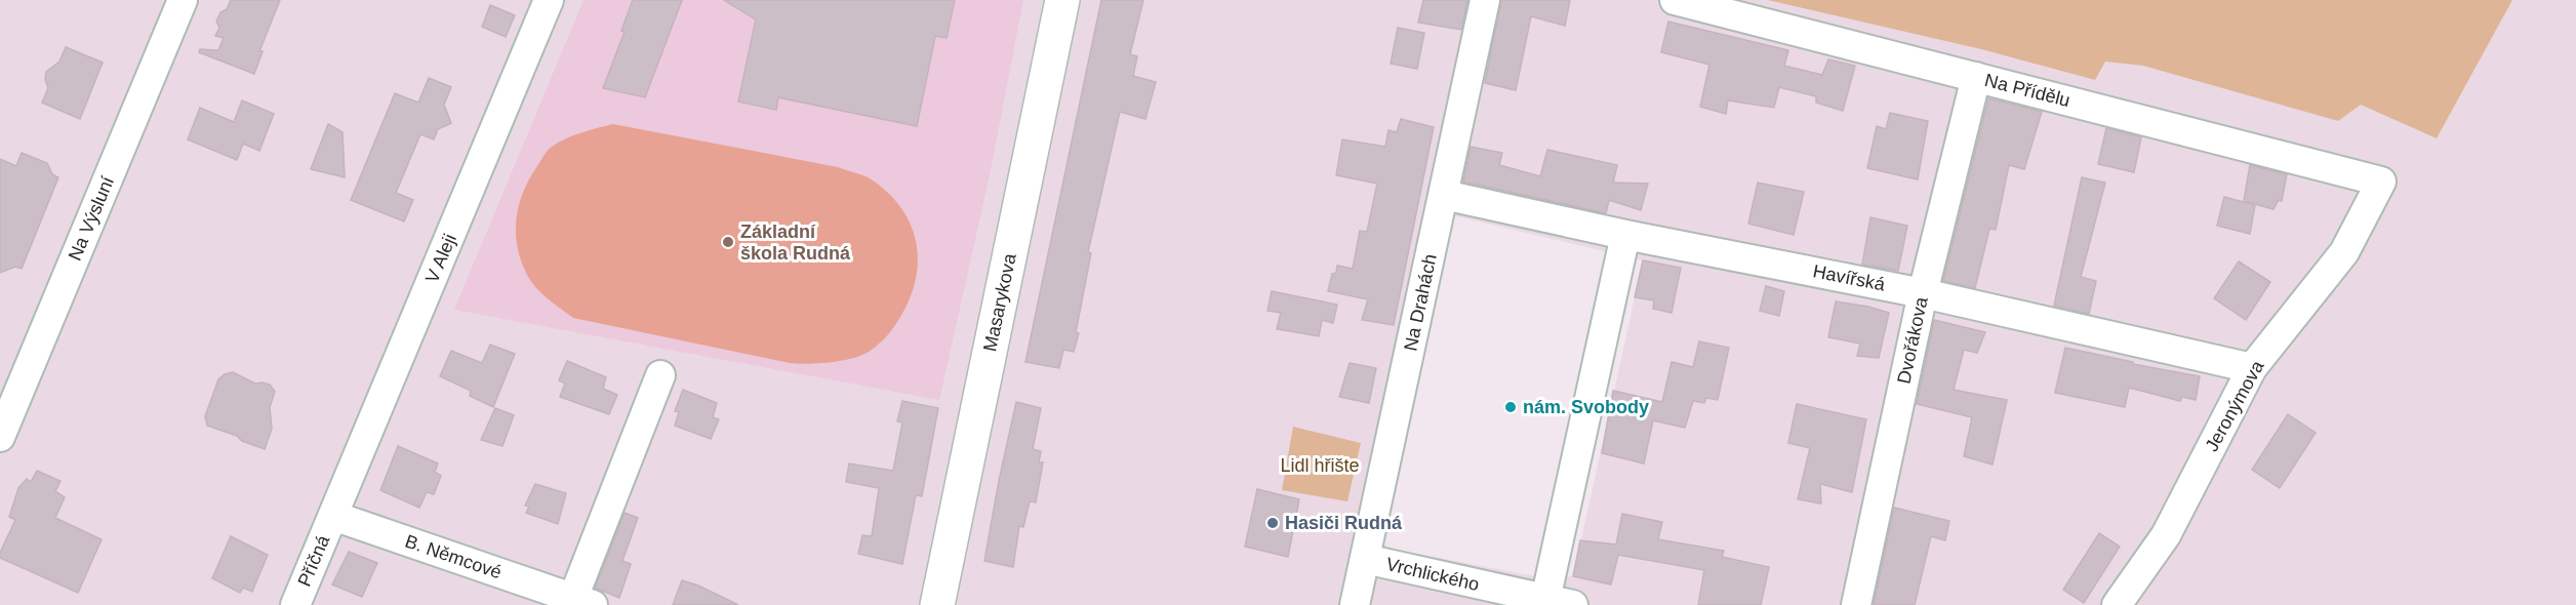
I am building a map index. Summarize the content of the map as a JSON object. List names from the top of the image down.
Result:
{
  "streets": {
    "main road": ["Masarykova"],
    "street": [
      "Na Přídělu",
      "Na Výsluní",
      "V Aleji",
      "Havířská",
      "Na Drahách",
      "Dvořákova",
      "Jeronýmova",
      "B. Němcové",
      "Příčná",
      "Vrchlického"
    ]
  },
  "crossings": [
    ["Na Přídělu", "Dvořákova"],
    ["Na Přídělu", "Jeronýmova"],
    ["V Aleji", "B. Němcové"],
    ["V Aleji", "Příčná"],
    ["Havířská", "Na Drahách"],
    ["Havířská", "Dvořákova"],
    ["Havířská", "Jeronýmova"],
    ["Na Drahách", "Vrchlického"],
    ["B. Němcové", "Příčná"]
  ],
  "parks": ["Lidl hřište"],
  "places": ["Základní škola Rudná", "nám. Svobody", "Hasiči Rudná"]
}
